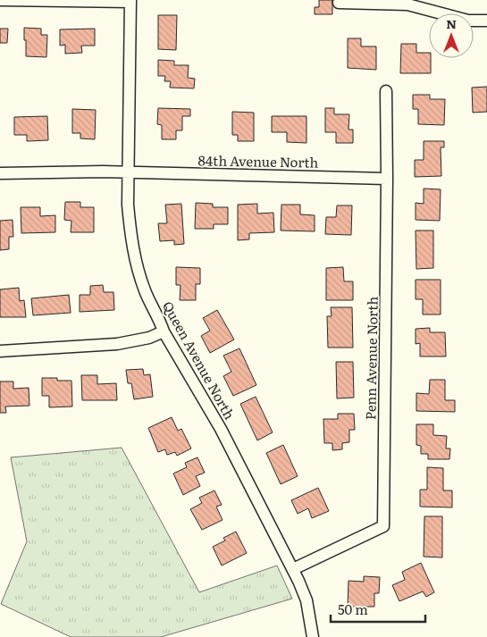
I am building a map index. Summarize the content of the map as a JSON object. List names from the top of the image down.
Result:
{
  "streets": {
    "street": ["84th Avenue North", "Penn Avenue North", "Queen Avenue North"]
  },
  "crossings": [
    ["84th Avenue North", "Penn Avenue North"],
    ["84th Avenue North", "Queen Avenue North"],
    ["Penn Avenue North", "Queen Avenue North"]
  ],
  "scale_bar": "50 m",
  "north": "top"
}
